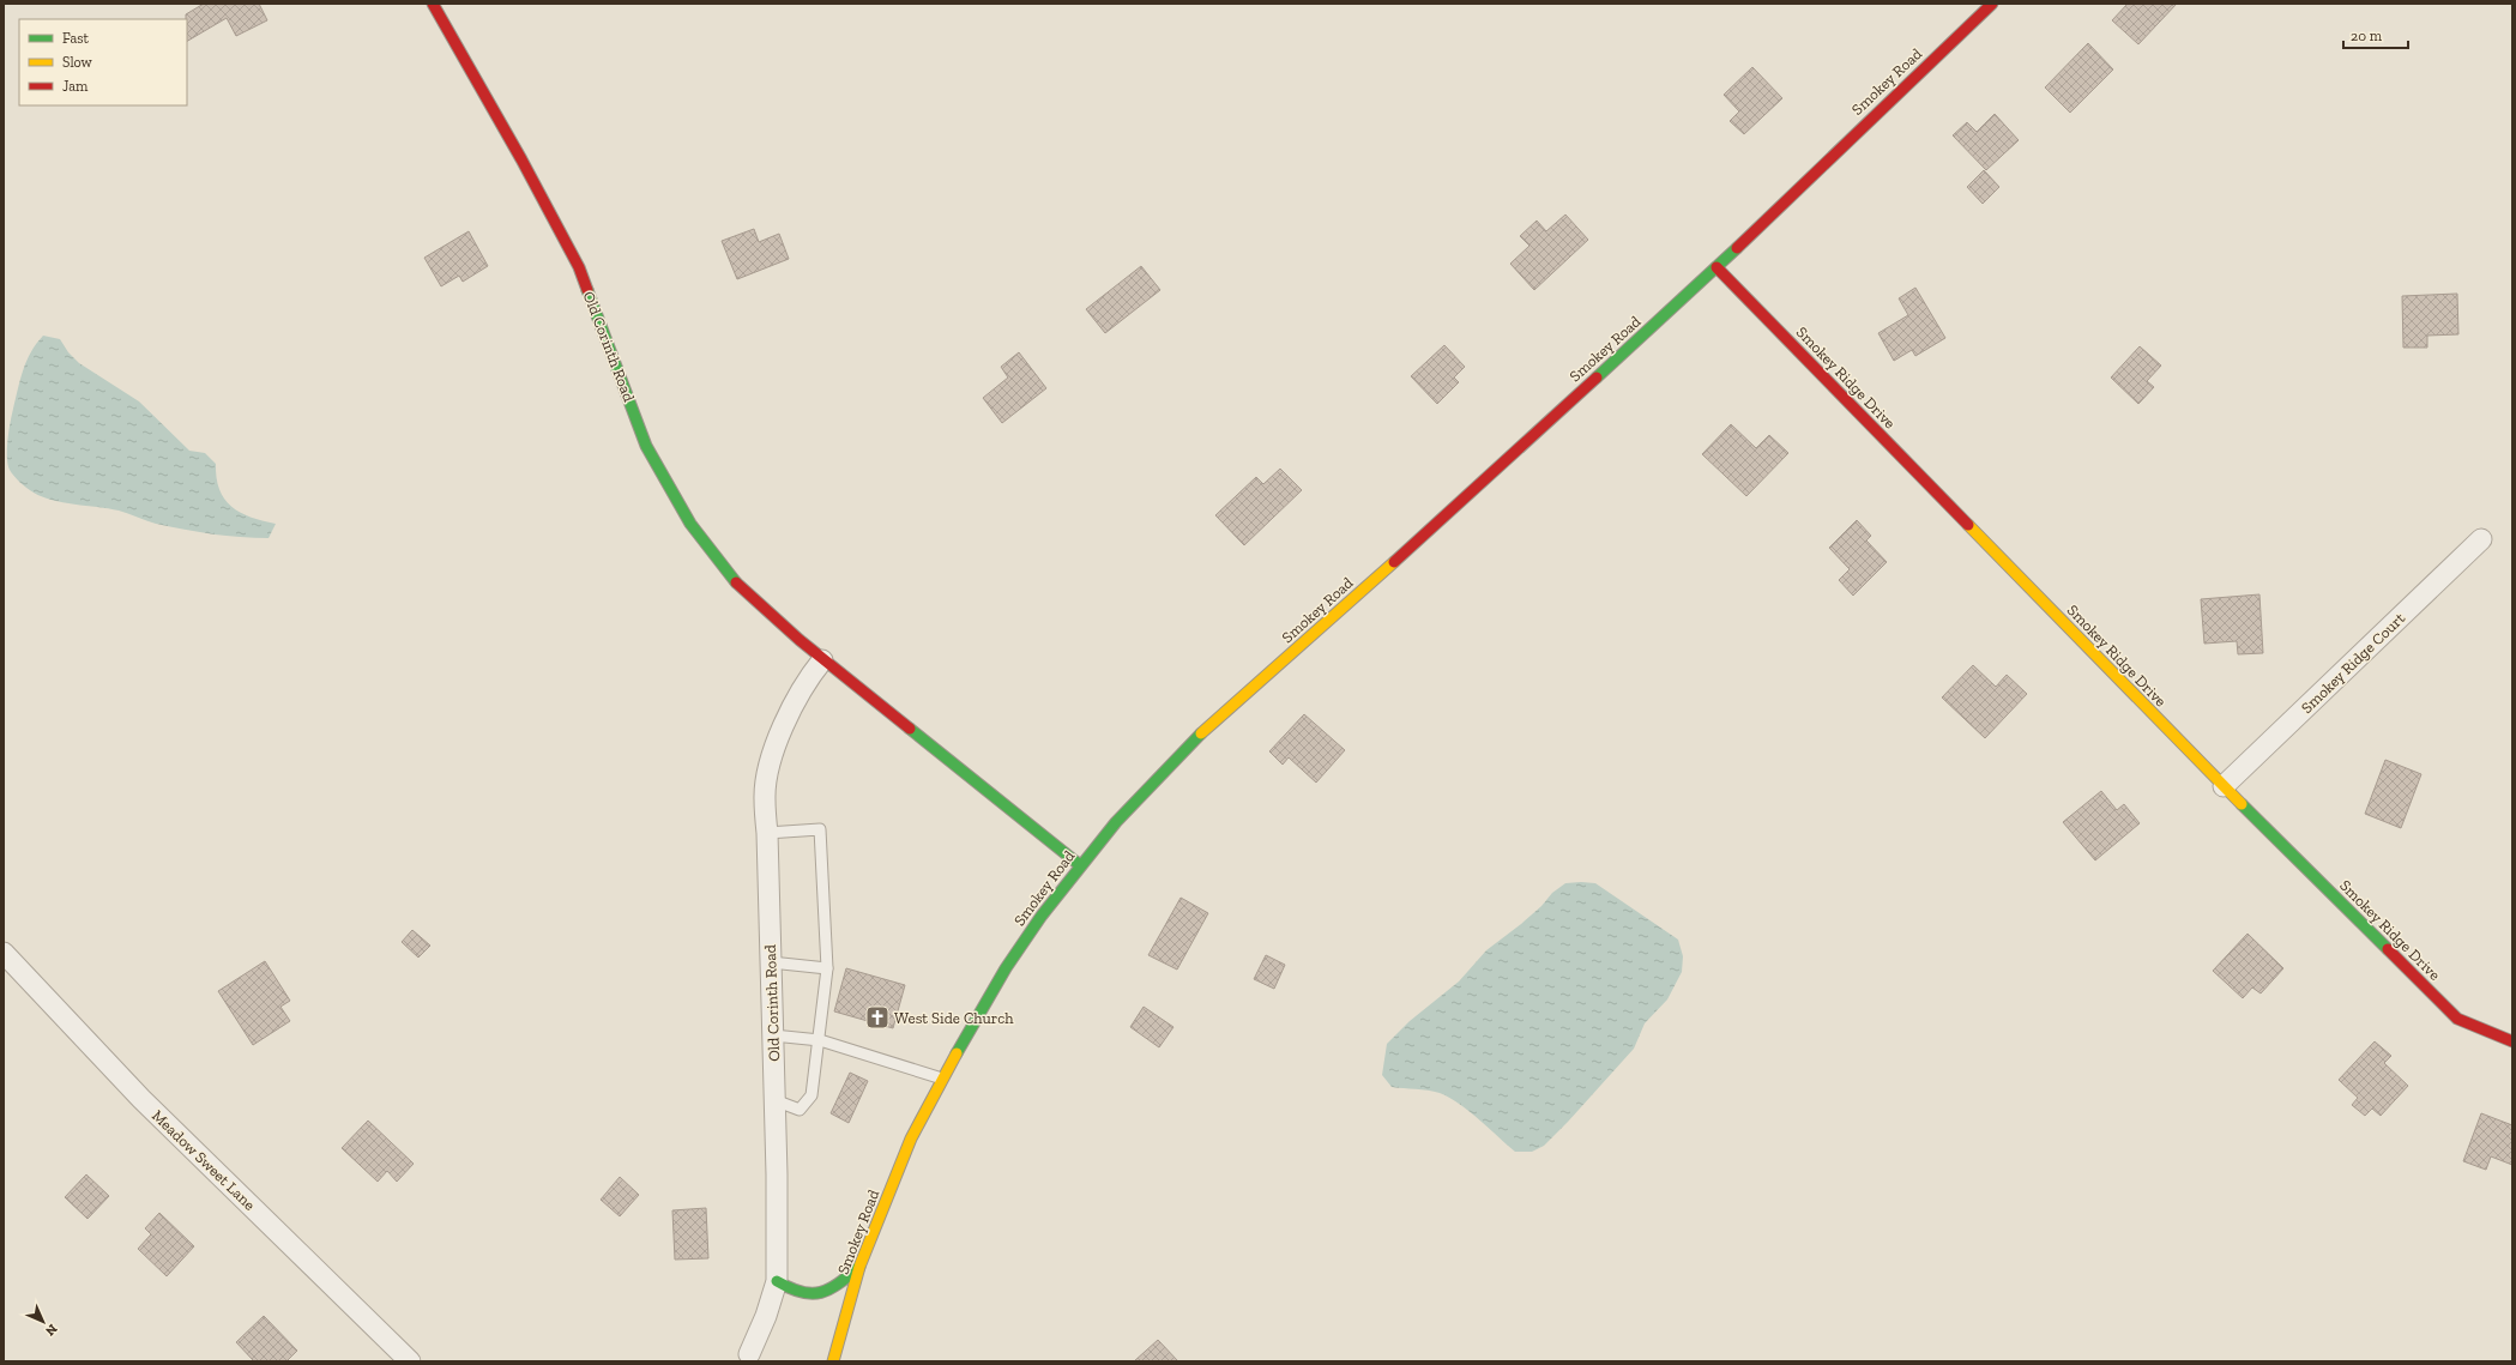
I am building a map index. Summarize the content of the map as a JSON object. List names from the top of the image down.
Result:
{
  "streets": {
    "street": [
      "Smokey Road",
      "Old Corinth Road",
      "Smokey Ridge Drive",
      "Smokey Ridge Court",
      "Meadow Sweet Lane"
    ]
  },
  "crossings": [
    ["Smokey Road", "Old Corinth Road"],
    ["Smokey Road", "Smokey Ridge Drive"],
    ["Smokey Ridge Drive", "Smokey Ridge Court"]
  ],
  "places": {
    "church": ["West Side Church"]
  },
  "legend": ["Fast", "Slow", "Jam"],
  "scale_bar": "20 m",
  "north": "bottom right"
}
